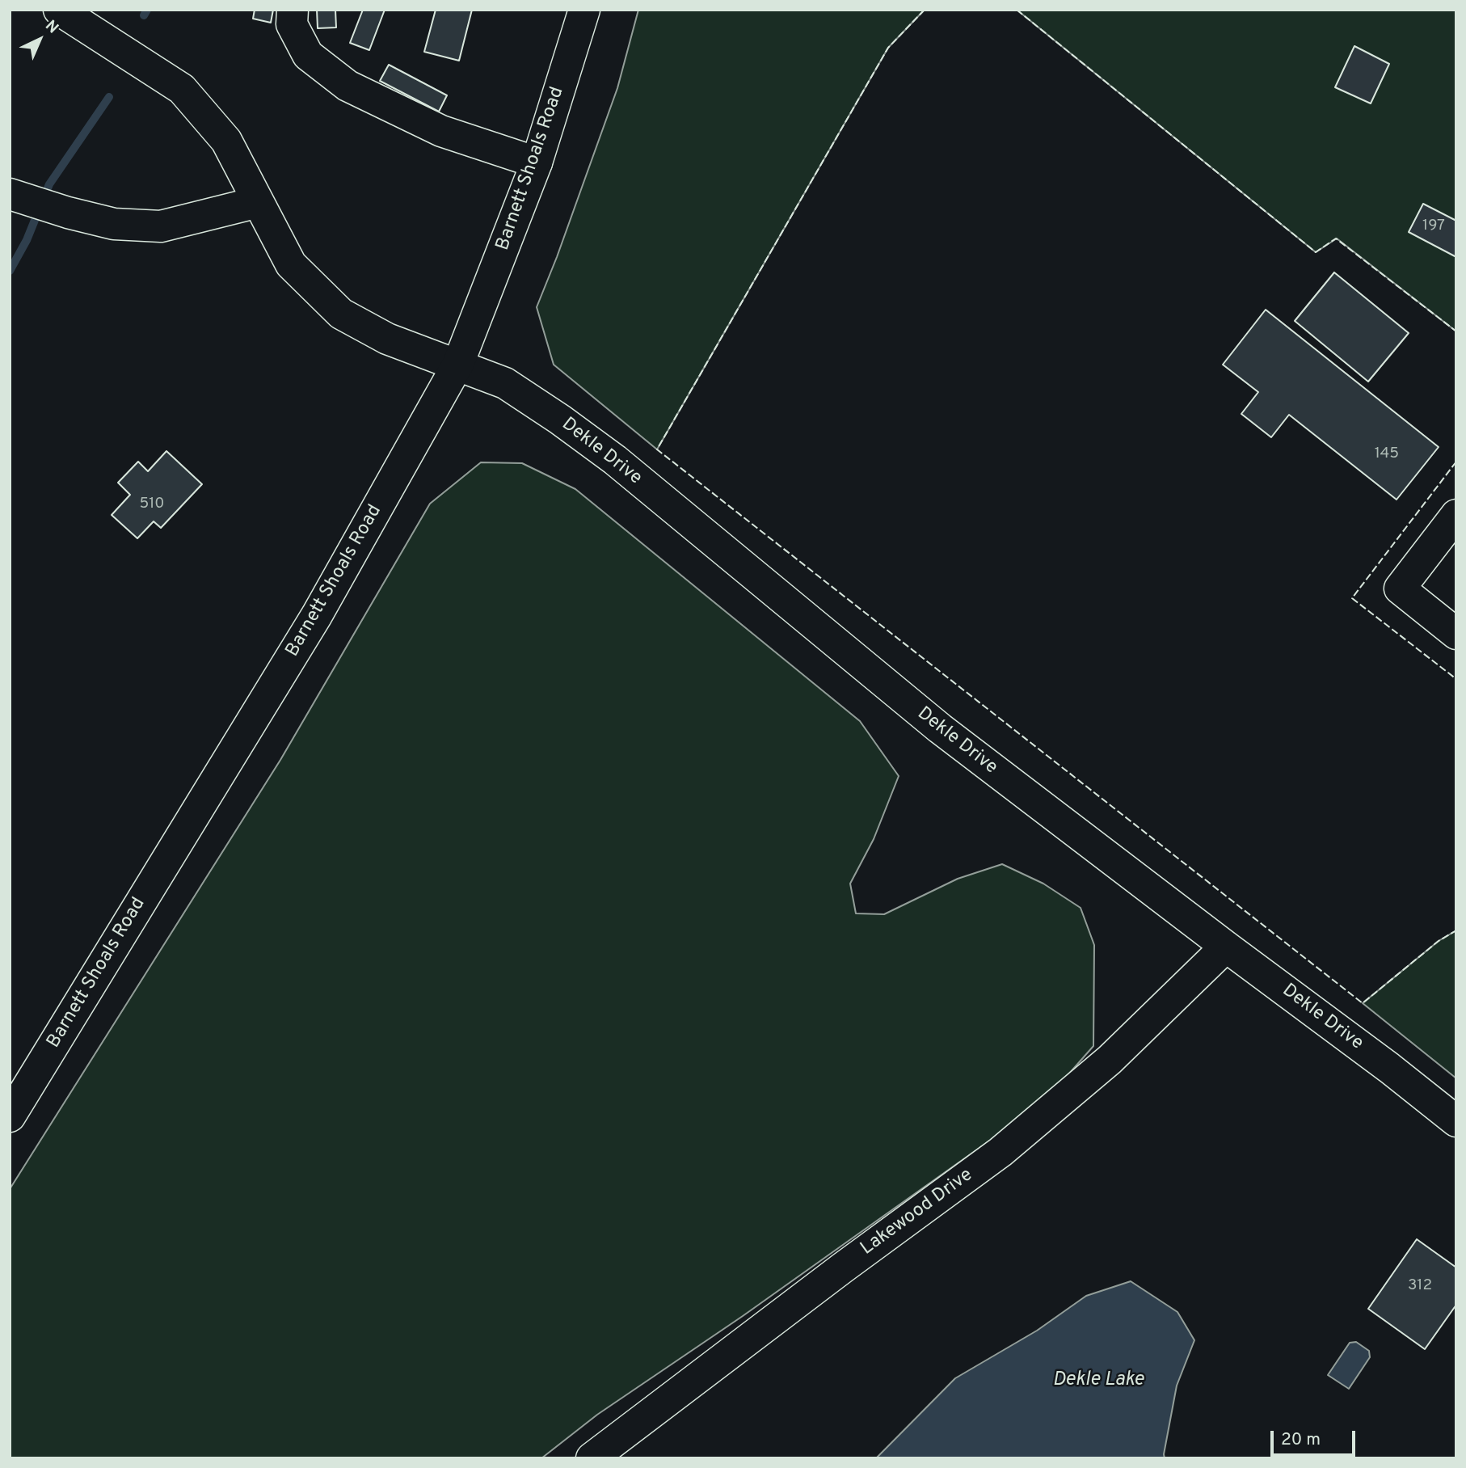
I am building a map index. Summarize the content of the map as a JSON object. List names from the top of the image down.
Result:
{
  "streets": {
    "street": ["Barnett Shoals Road", "Dekle Drive", "Lakewood Drive"]
  },
  "crossings": [
    ["Barnett Shoals Road", "Dekle Drive"],
    ["Dekle Drive", "Lakewood Drive"]
  ],
  "water": ["Dekle Lake"],
  "house_numbers": [
    "197",
    "145",
    "510",
    "312"
  ],
  "scale_bar": "20 m",
  "north": "top right"
}
